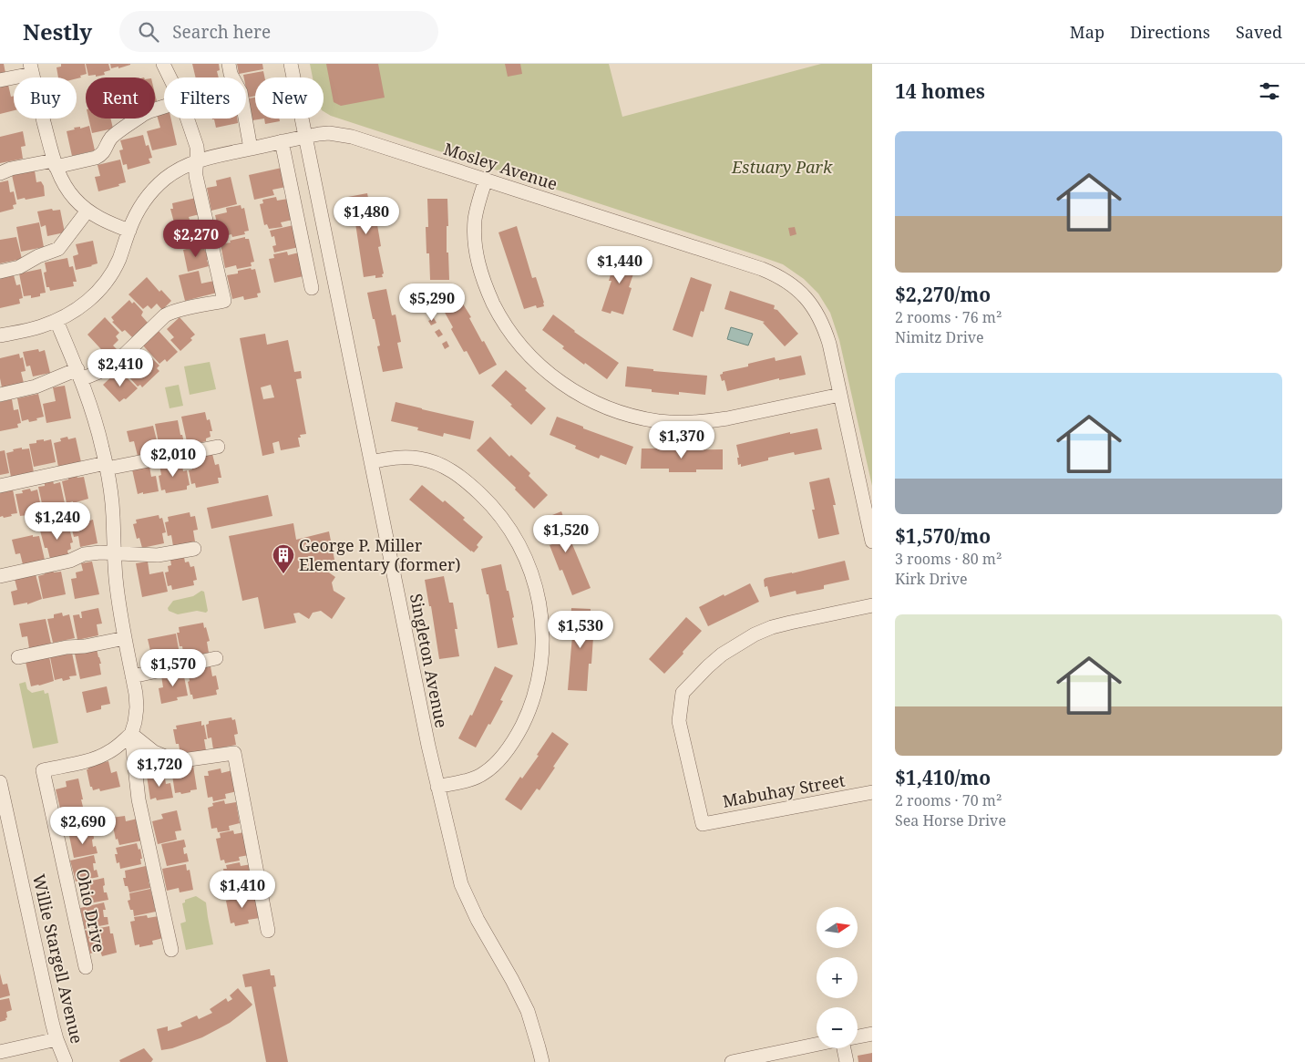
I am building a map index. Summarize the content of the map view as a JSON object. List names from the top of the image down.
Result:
{
  "streets": {
    "street": [
      "Mosley Avenue",
      "Singleton Avenue",
      "Mabuhay Street",
      "Ohio Drive",
      "Willie Stargell Avenue"
    ]
  },
  "crossings": [
    ["Mosley Avenue", "Singleton Avenue"]
  ],
  "parks": ["Estuary Park"],
  "places": {
    "building": ["George P. Miller Elementary (former)"]
  },
  "north": "right",
  "page": {
    "header": "Nestly",
    "search": "Search here",
    "nav": ["Map", "Directions", "Saved"],
    "heading": "14 homes",
    "chip": [
      "Buy",
      "Rent",
      "Filters",
      "New"
    ],
    "list": [
      {
        "name": "$2,270/mo",
        "note": "2 rooms · 76 m² · Nimitz Drive"
      },
      {
        "name": "$1,570/mo",
        "note": "3 rooms · 80 m² · Kirk Drive"
      },
      {
        "name": "$1,410/mo",
        "note": "2 rooms · 70 m² · Sea Horse Drive"
      }
    ],
    "price": [
      "$1,480",
      "$2,270",
      "$1,440",
      "$5,290",
      "$2,410",
      "$1,370",
      "$2,010",
      "$1,240",
      "$1,520",
      "$1,530",
      "$1,570",
      "$1,720",
      "$2,690",
      "$1,410"
    ],
    "map_buttons": ["+", "−"]
  }
}
